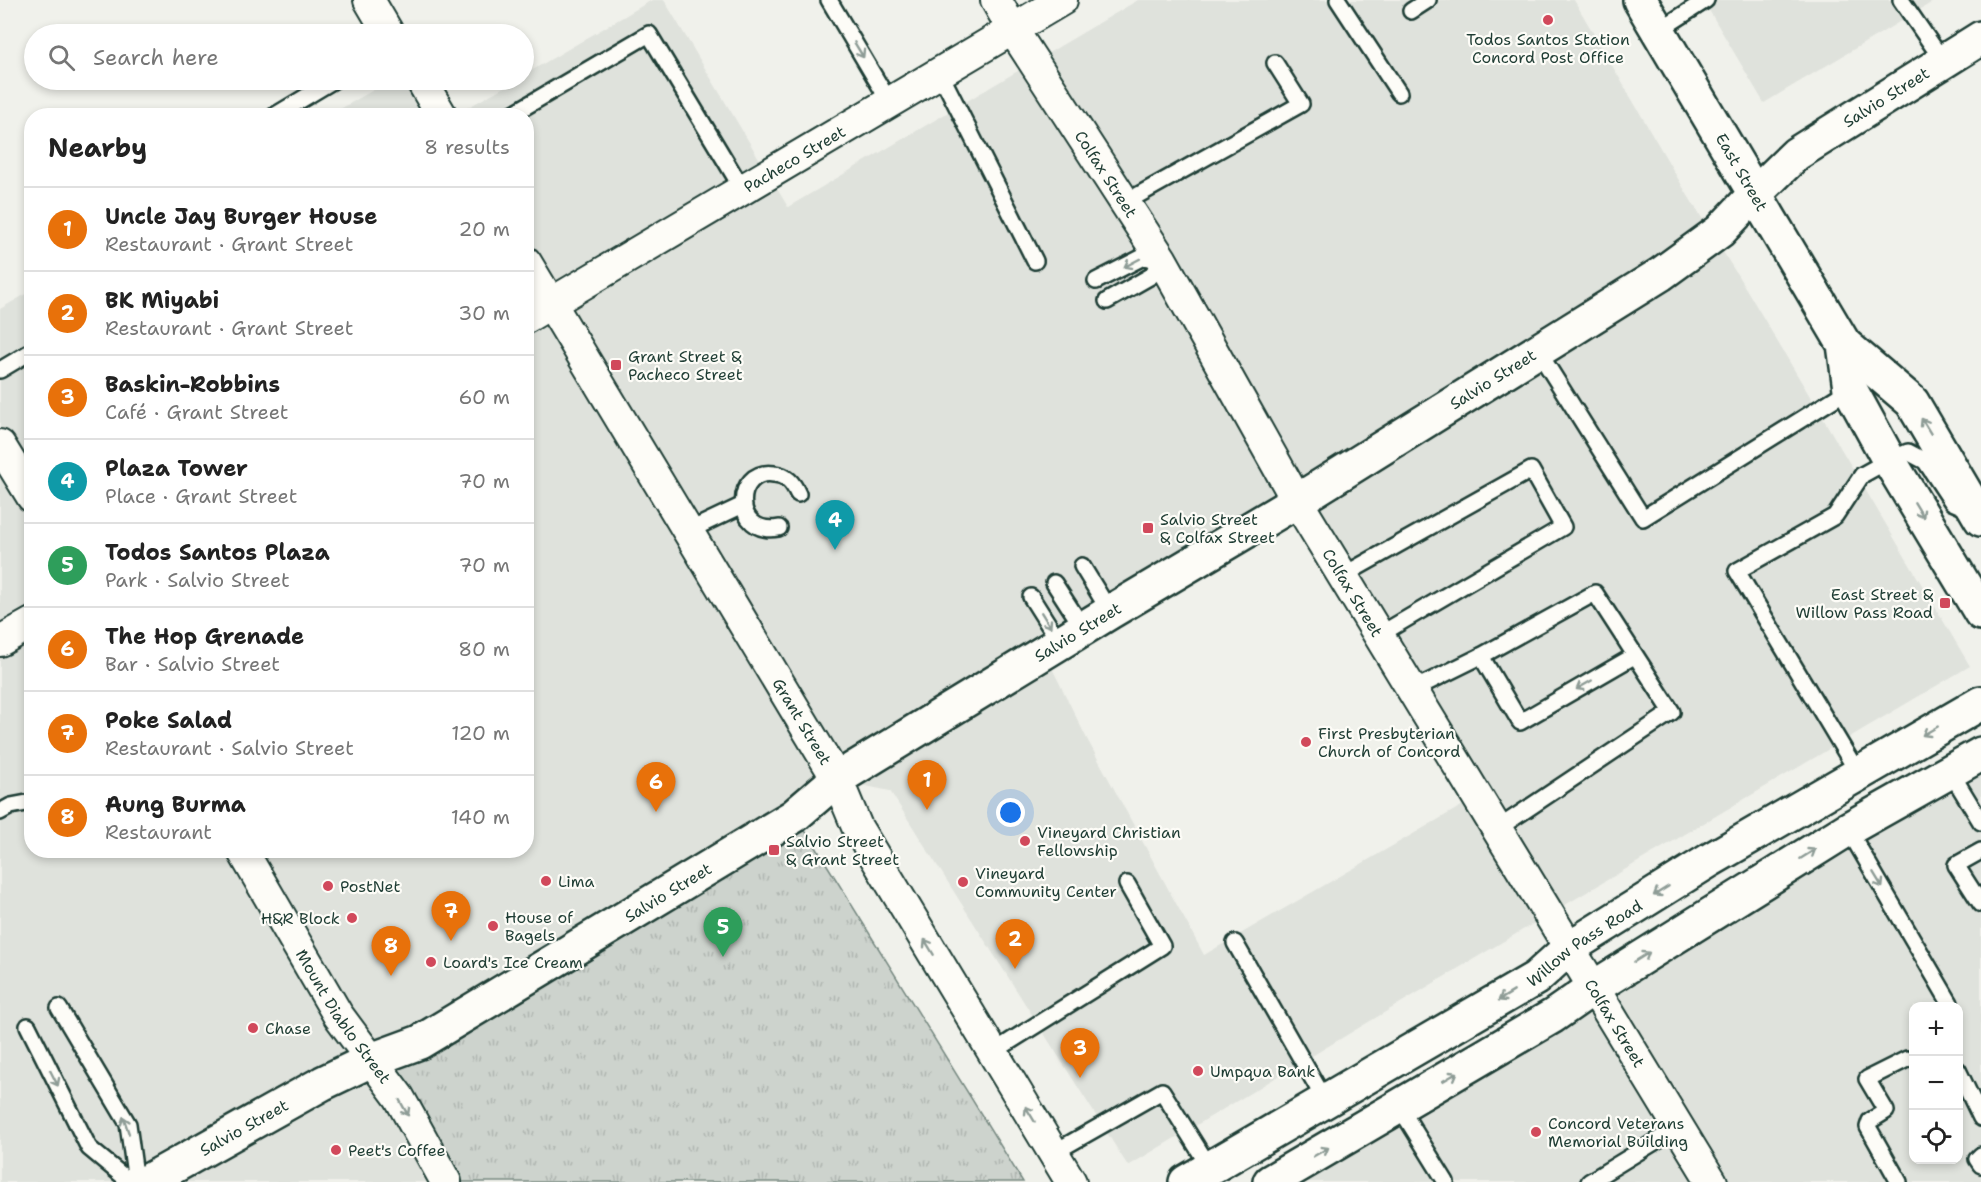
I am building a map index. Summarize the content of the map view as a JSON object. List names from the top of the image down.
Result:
{
  "streets": {
    "main road": ["Salvio Street", "East Street", "Willow Pass Road"],
    "street": [
      "Pacheco Street",
      "Colfax Street",
      "Grant Street",
      "Mount Diablo Street"
    ]
  },
  "crossings": [
    ["Salvio Street", "East Street"],
    ["Salvio Street", "Colfax Street"],
    ["Salvio Street", "Grant Street"],
    ["Salvio Street", "Mount Diablo Street"],
    ["Pacheco Street", "Colfax Street"],
    ["Pacheco Street", "Grant Street"],
    ["Colfax Street", "Willow Pass Road"]
  ],
  "one_way": ["Grant Street", "Mount Diablo Street"],
  "places": {
    "other": [
      "Todos Santos Station Concord Post Office",
      "First Presbyterian Church of Concord",
      "Vineyard Christian Fellowship",
      "Lima",
      "Vineyard Community Center",
      "PostNet",
      "H&R Block",
      "House of Bagels",
      "Loard's Ice Cream",
      "Chase",
      "Umpqua Bank",
      "Concord Veterans Memorial Building",
      "Peet's Coffee"
    ],
    "transit": [
      "Grant Street & Pacheco Street",
      "Salvio Street & Colfax Street",
      "East Street & Willow Pass Road",
      "Salvio Street & Grant Street"
    ]
  },
  "page": {
    "search": "Search here",
    "heading": ["Nearby", "8 results"],
    "list": [
      {
        "mark": "1",
        "name": "Uncle Jay Burger House",
        "note": "Restaurant · Grant Street",
        "value": "20 m"
      },
      {
        "mark": "2",
        "name": "BK Miyabi",
        "note": "Restaurant · Grant Street",
        "value": "30 m"
      },
      {
        "mark": "3",
        "name": "Baskin-Robbins",
        "note": "Café · Grant Street",
        "value": "60 m"
      },
      {
        "mark": "4",
        "name": "Plaza Tower",
        "note": "Place · Grant Street",
        "value": "70 m"
      },
      {
        "mark": "5",
        "name": "Todos Santos Plaza",
        "note": "Park · Salvio Street",
        "value": "70 m"
      },
      {
        "mark": "6",
        "name": "The Hop Grenade",
        "note": "Bar · Salvio Street",
        "value": "80 m"
      },
      {
        "mark": "7",
        "name": "Poke Salad",
        "note": "Restaurant · Salvio Street",
        "value": "120 m"
      },
      {
        "mark": "8",
        "name": "Aung Burma",
        "note": "Restaurant",
        "value": "140 m"
      }
    ],
    "pins": [
      "4",
      "1",
      "6",
      "7",
      "5",
      "2",
      "8",
      "3"
    ],
    "map_buttons": ["+", "−"]
  }
}
